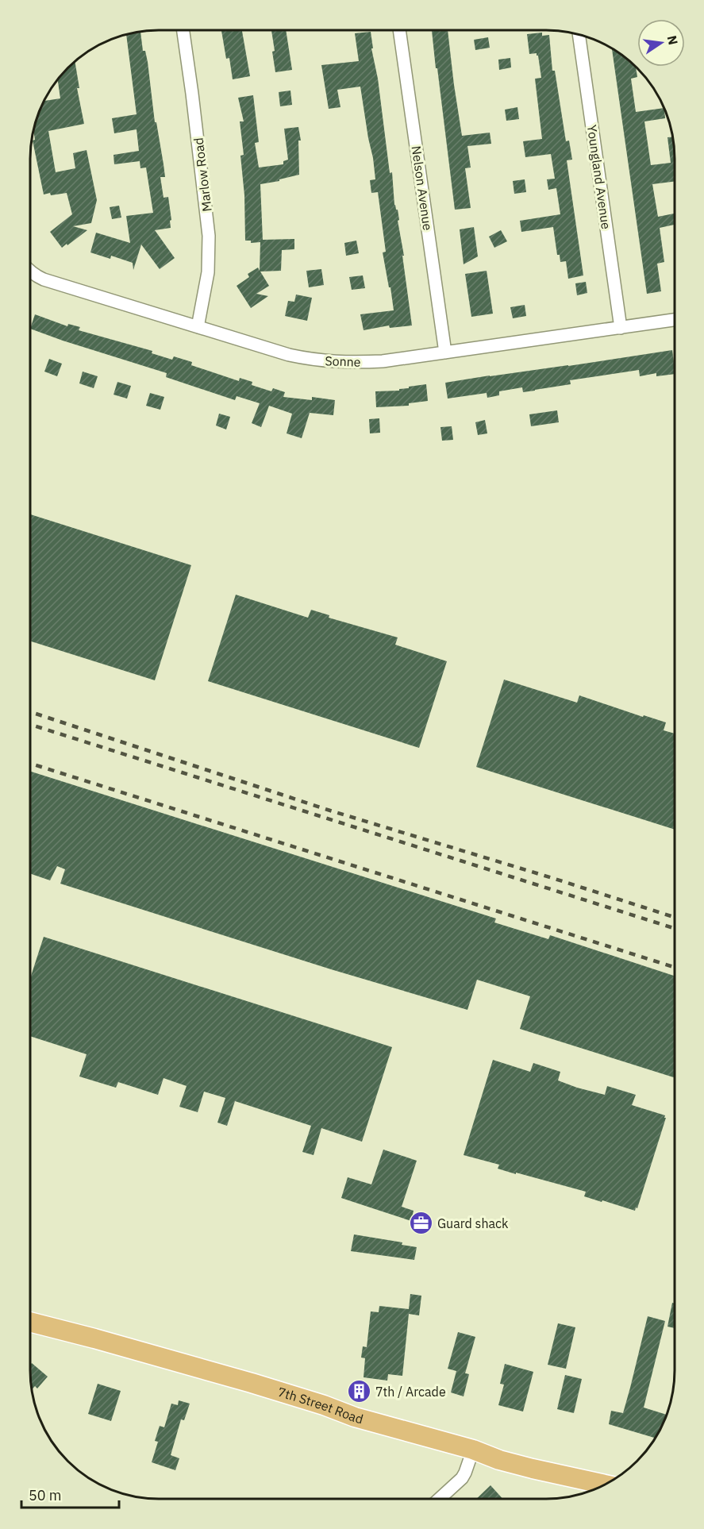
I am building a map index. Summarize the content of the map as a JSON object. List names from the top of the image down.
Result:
{
  "streets": {
    "main road": ["7th Street Road"],
    "street": [
      "Marlow Road",
      "Youngland Avenue",
      "Nelson Avenue",
      "Sonne"
    ]
  },
  "crossings": [
    ["Marlow Road", "Sonne"],
    ["Youngland Avenue", "Sonne"],
    ["Nelson Avenue", "Sonne"]
  ],
  "places": {
    "office": ["Guard shack"],
    "building": ["7th / Arcade"]
  },
  "scale_bar": "50 m",
  "north": "right"
}
